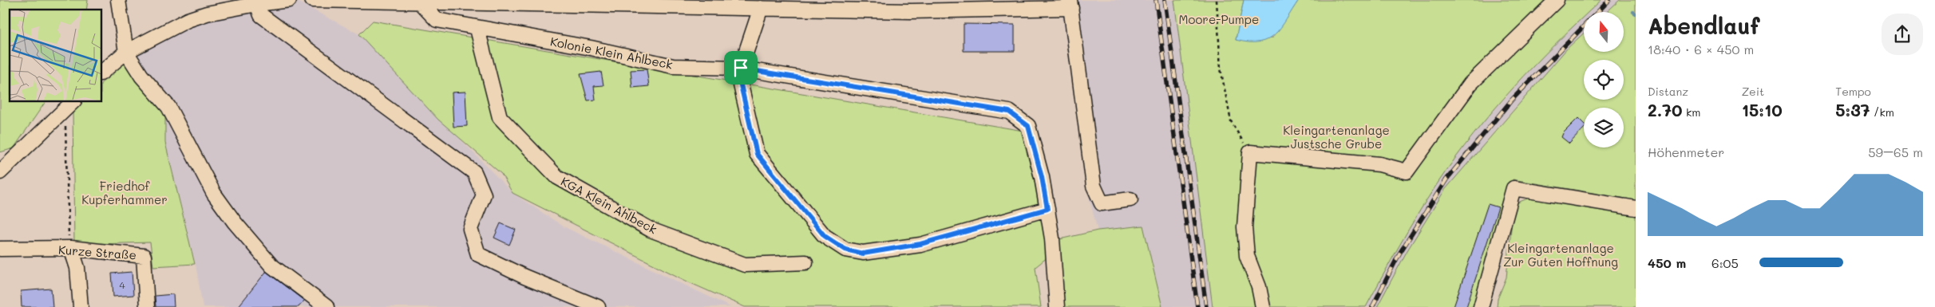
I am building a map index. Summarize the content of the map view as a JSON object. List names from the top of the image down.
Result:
{
  "streets": {
    "street": ["Kolonie Klein Ahlbeck", "KGA Klein Ahlbeck", "Kurze Straße"]
  },
  "crossings": [
    ["Kolonie Klein Ahlbeck", "KGA Klein Ahlbeck"]
  ],
  "parks": [
    "Moore-Pumpe",
    "Kleingartenanlage Justsche Grube",
    "Friedhof Kupferhammer",
    "Kleingartenanlage Zur Guten Hoffnung"
  ],
  "house_numbers": ["4"],
  "north": "top",
  "page": {
    "heading": ["Abendlauf", "18:40 · 6 × 450 m"],
    "stats": [
      ["Distanz", "2.70 km"],
      ["Zeit", "15:10"],
      ["Tempo", "5:37 /km"]
    ],
    "chart": ["Höhenmeter", "59–65 m"],
    "list": [
      {
        "name": "450 m",
        "note": "6:05"
      }
    ]
  }
}
